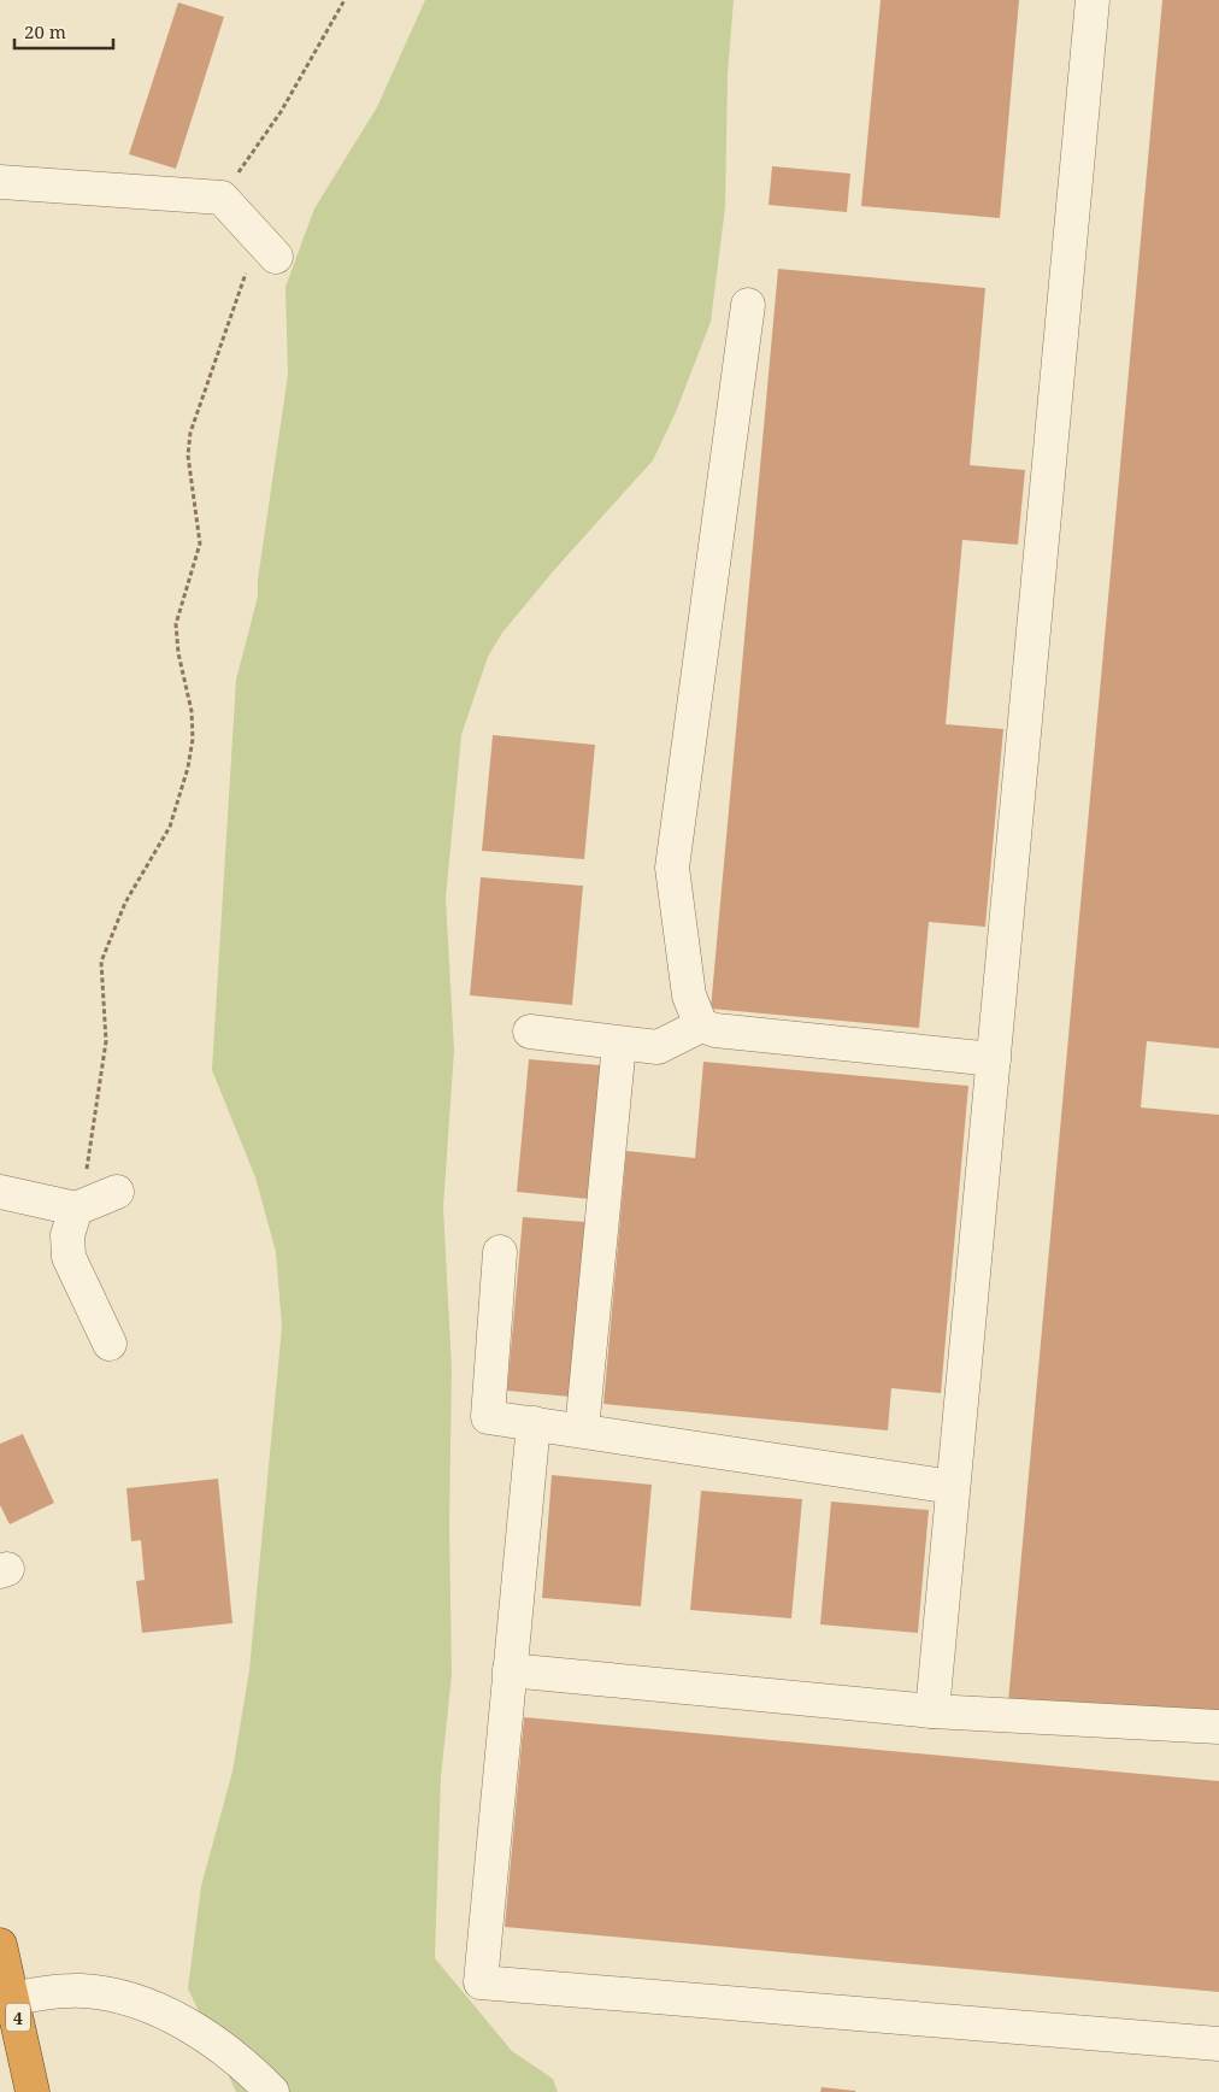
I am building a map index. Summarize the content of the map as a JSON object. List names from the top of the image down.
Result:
{
  "streets": {
    "highway": ["4"]
  },
  "scale_bar": "20 m"
}
